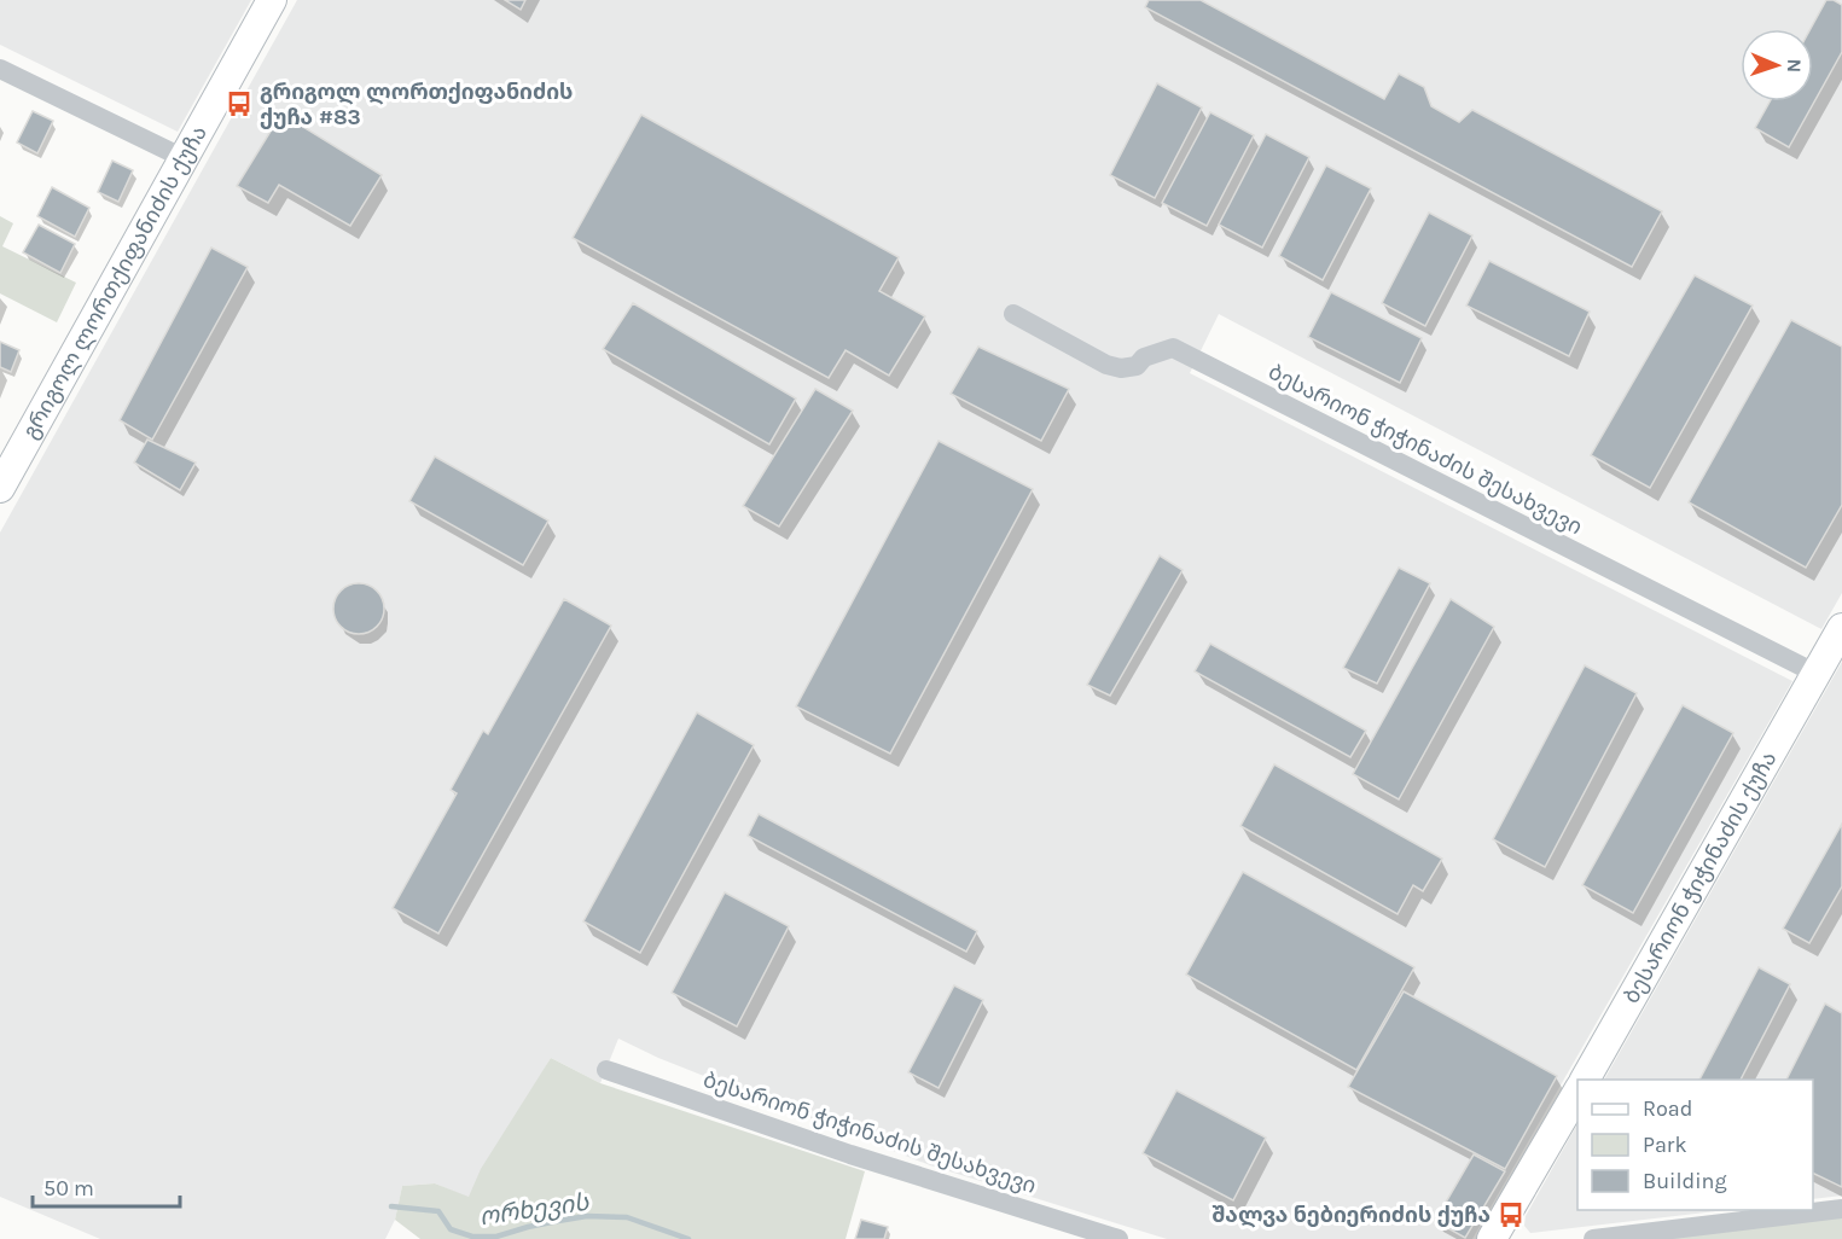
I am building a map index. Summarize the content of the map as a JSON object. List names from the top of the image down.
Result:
{
  "streets": {
    "street": ["გრიგოლ ლორთქიფანიძის ქუჩა", "ბესარიონ ჭიჭინაძის შესახვევი", "ბესარიონ ჭიჭინაძის ქუჩა"]
  },
  "crossings": [
    ["ბესარიონ ჭიჭინაძის შესახვევი", "ბესარიონ ჭიჭინაძის ქუჩა"]
  ],
  "water": ["ორხევის"],
  "places": {
    "bus stop": ["გრიგოლ ლორთქიფანიძის ქუჩა #83", "შალვა ნებიერიძის ქუჩა"]
  },
  "legend": ["Road", "Park", "Building"],
  "scale_bar": "50 m",
  "north": "right"
}
